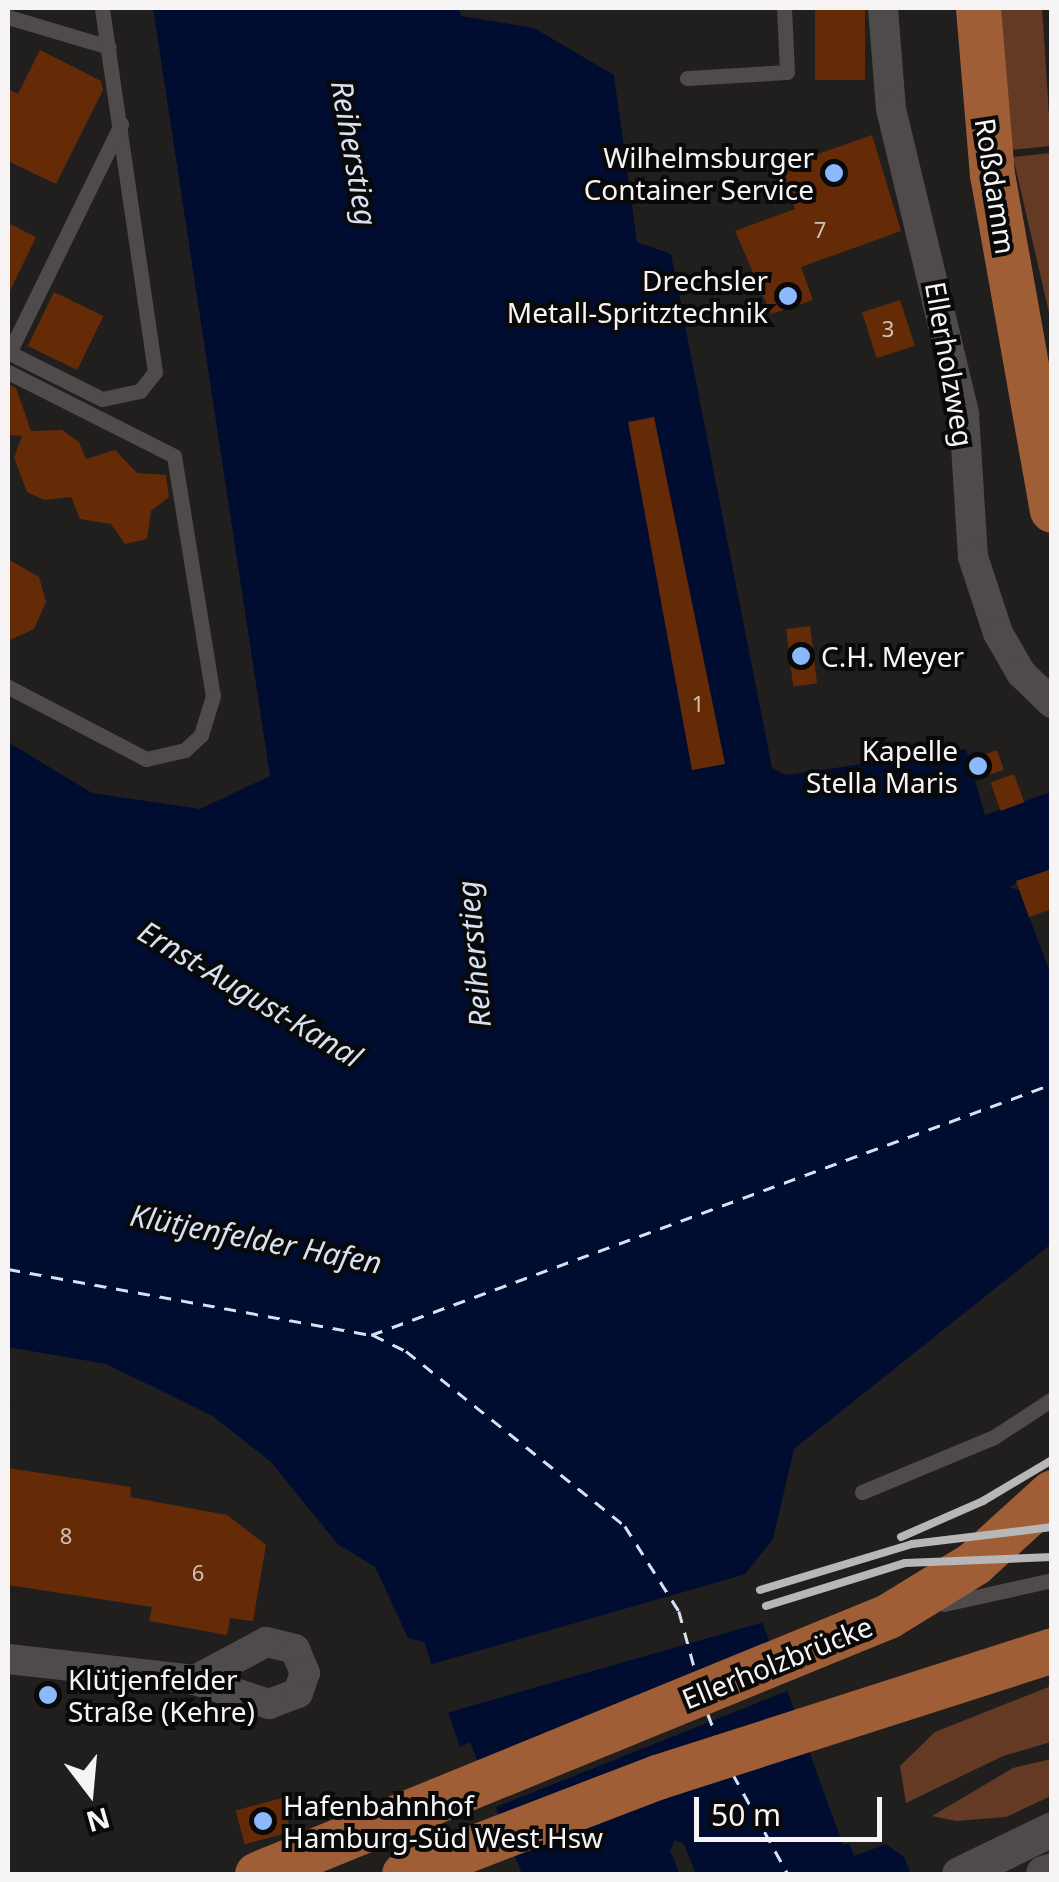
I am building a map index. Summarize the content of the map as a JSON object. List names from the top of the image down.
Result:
{
  "streets": {
    "main road": ["Roßdamm", "Ellerholzbrücke"],
    "street": ["Ellerholzweg"]
  },
  "water": ["Reiherstieg", "Ernst-August-Kanal", "Klütjenfelder Hafen"],
  "places": [
    "Wilhelmsburger Container Service",
    "Drechsler Metall-Spritztechnik",
    "C.H. Meyer",
    "Kapelle Stella Maris",
    "Klütjenfelder Straße (Kehre)",
    "Hafenbahnhof Hamburg-Süd West Hsw"
  ],
  "house_numbers": [
    "7",
    "3",
    "1",
    "8",
    "6"
  ],
  "scale_bar": "50 m",
  "north": "bottom"
}
